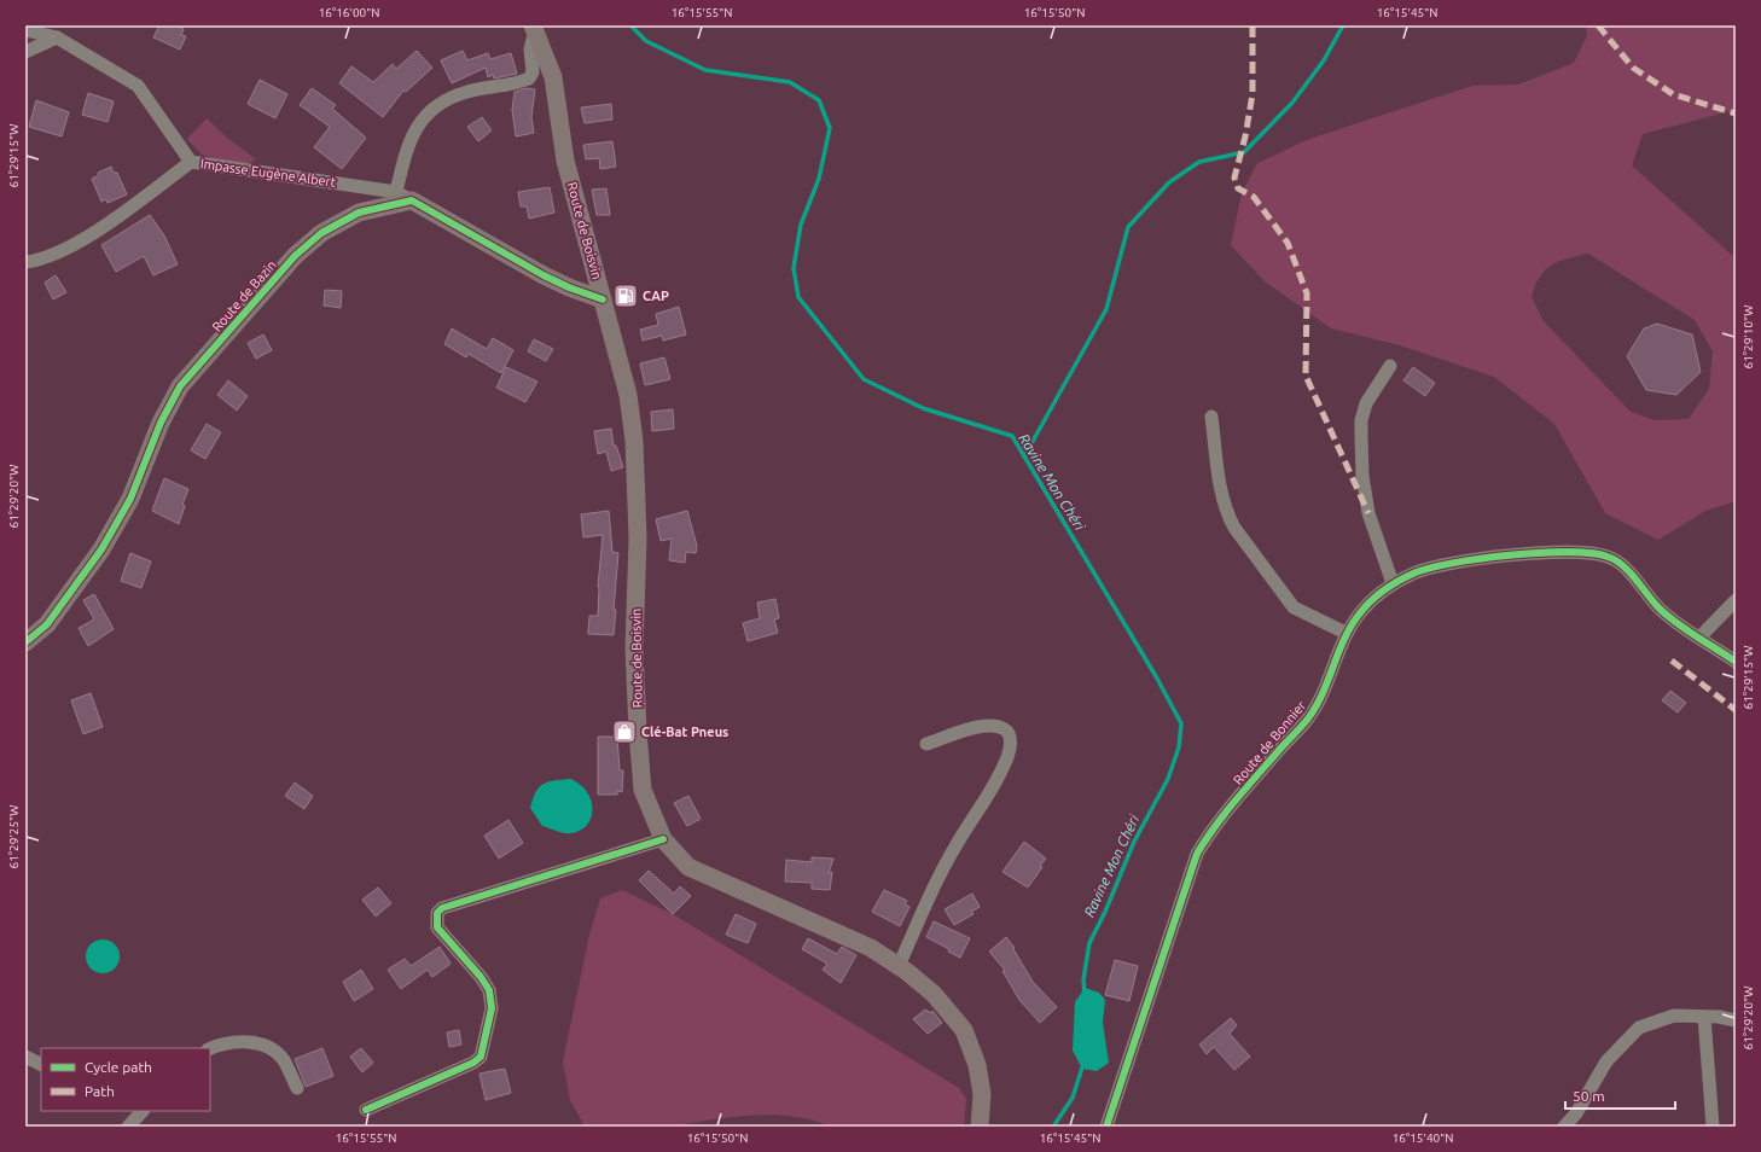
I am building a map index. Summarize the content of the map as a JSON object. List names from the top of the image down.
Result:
{
  "streets": {
    "main road": ["Route de Boisvin", "Route de Bazin"],
    "street": ["Impasse Eugène Albert", "Route de Bonnier"]
  },
  "crossings": [
    ["Impasse Eugène Albert", "Route de Bazin"]
  ],
  "water": ["Ravine Mon Chéri"],
  "places": {
    "fuel station": ["CAP"],
    "shop": ["Clé-Bat Pneus"]
  },
  "legend": ["Cycle path", "Path"],
  "scale_bar": "50 m",
  "coordinates": [
    "16°16'00\"N",
    "16°15'55\"N",
    "16°15'50\"N",
    "16°15'45\"N",
    "61°29'15\"W",
    "61°29'10\"W",
    "61°29'20\"W",
    "61°29'25\"W",
    "16°15'40\"N"
  ]
}
